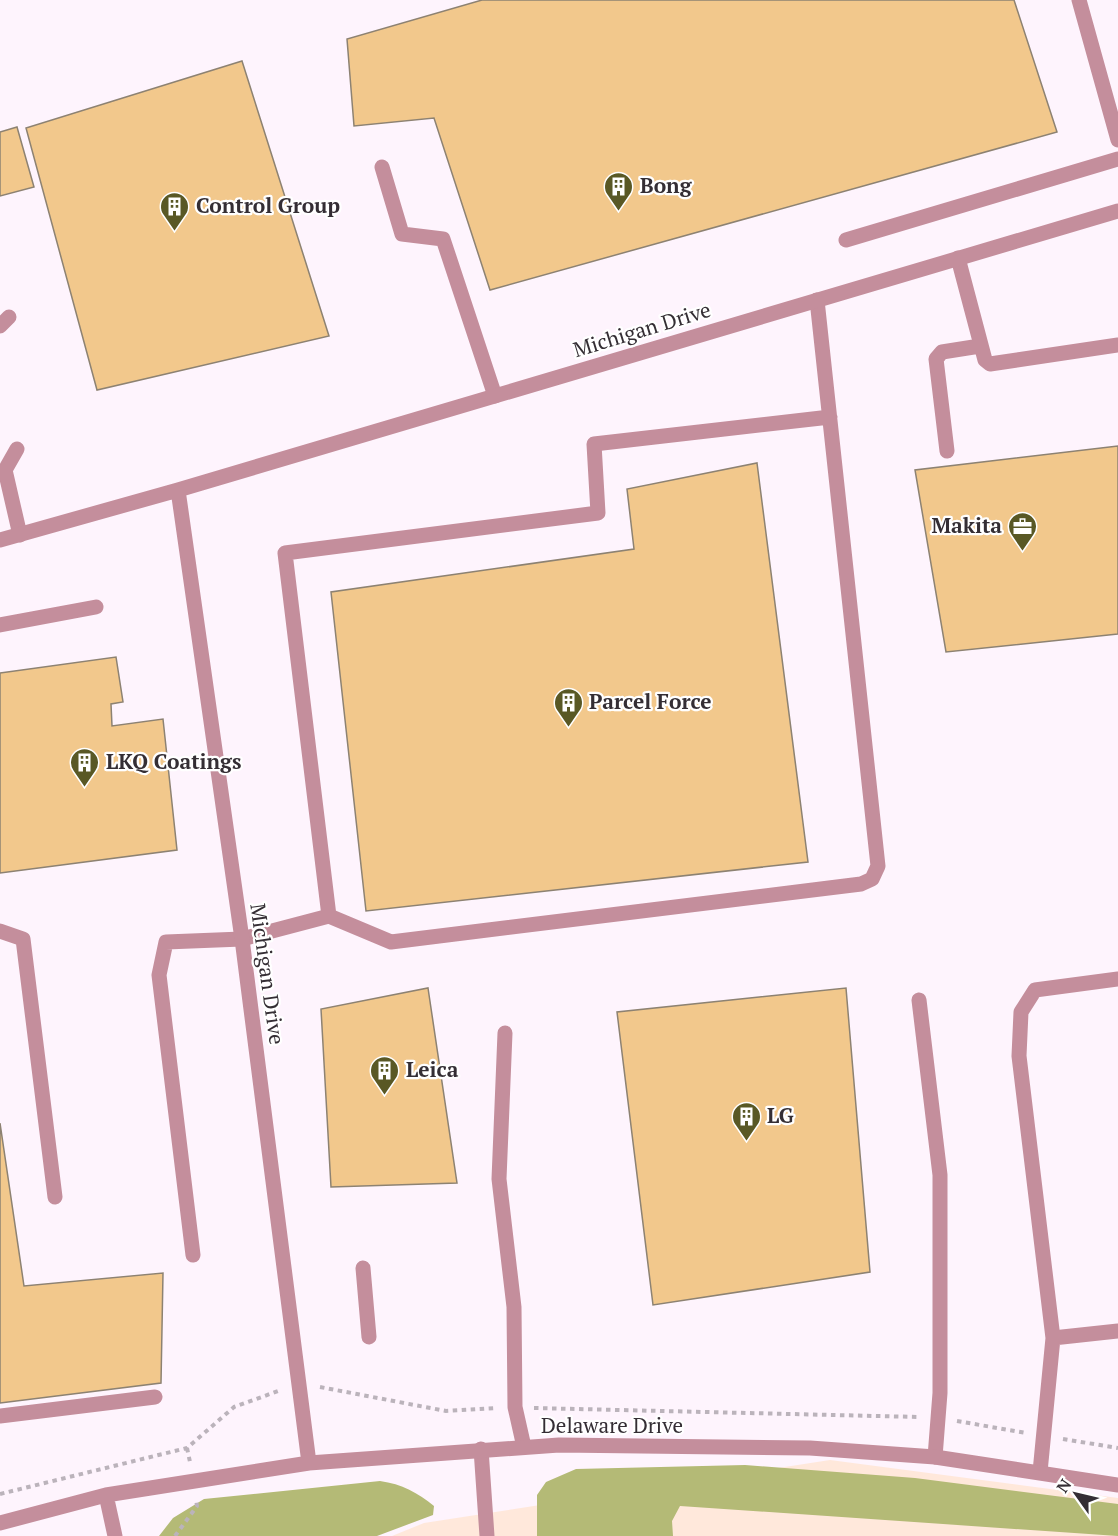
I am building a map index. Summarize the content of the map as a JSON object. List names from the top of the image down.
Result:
{
  "streets": {
    "street": ["Michigan Drive", "Delaware Drive"]
  },
  "crossings": [
    ["Michigan Drive", "Delaware Drive"]
  ],
  "places": {
    "building": [
      "Bong",
      "Control Group",
      "Parcel Force",
      "LKQ Coatings",
      "Leica",
      "LG"
    ],
    "office": ["Makita"]
  },
  "north": "top left"
}
